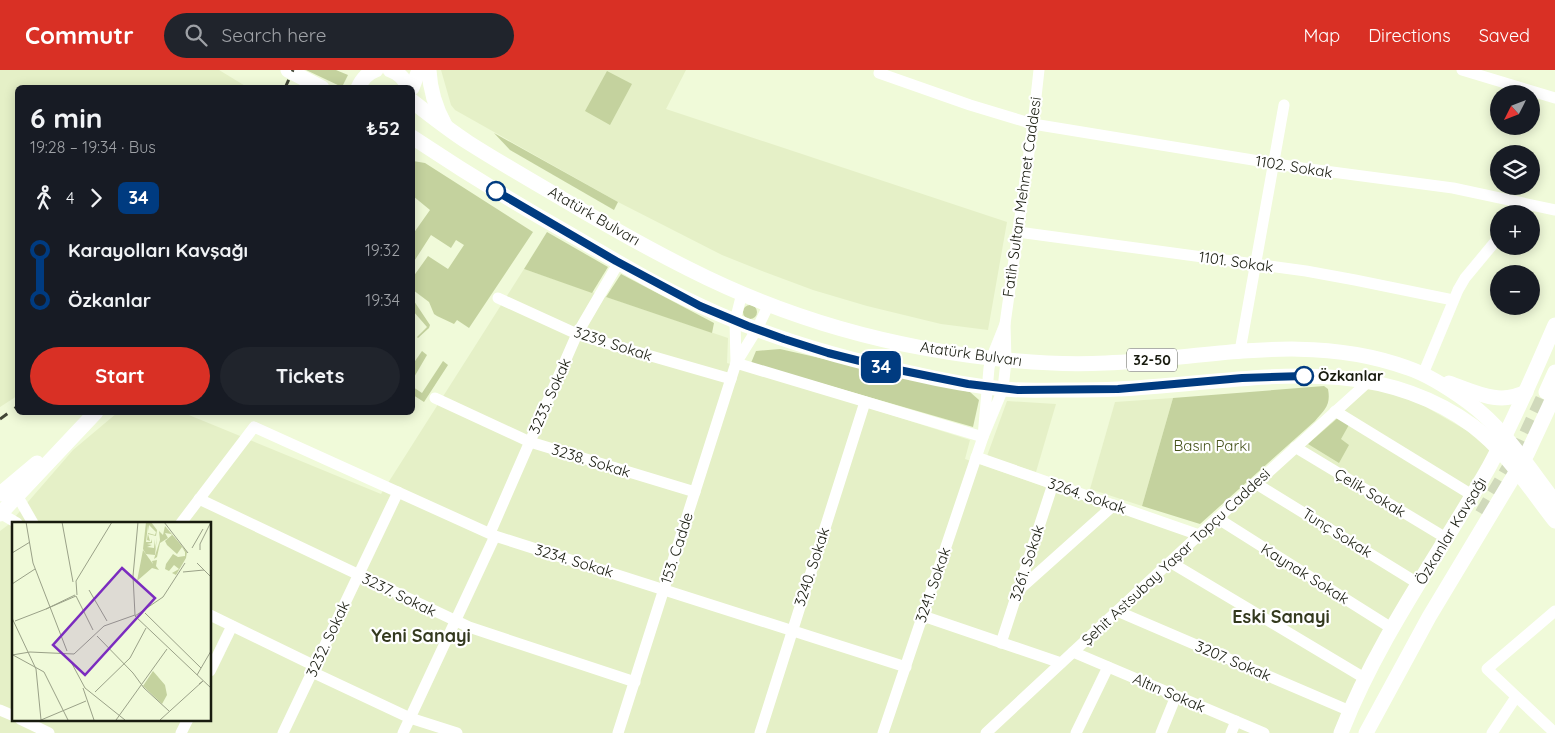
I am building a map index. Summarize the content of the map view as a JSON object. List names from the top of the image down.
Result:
{
  "streets": {
    "main road": ["Atatürk Bulvarı", "32-50", "Özkanlar Kavşağı"],
    "street": [
      "1102. Sokak",
      "Fatih Sultan Mehmet Caddesi",
      "1101. Sokak",
      "3239. Sokak",
      "3233. Sokak",
      "3238. Sokak",
      "Çelik Sokak",
      "3264. Sokak",
      "Tunç Sokak",
      "153. Cadde",
      "Şehit Astsubay Yaşar Topçu Caddesi",
      "3234. Sokak",
      "3261. Sokak",
      "3240. Sokak",
      "Kaynak Sokak",
      "3241. Sokak",
      "3237. Sokak",
      "3232. Sokak",
      "3207. Sokak",
      "Altın Sokak"
    ]
  },
  "crossings": [
    ["1102. Sokak", "Fatih Sultan Mehmet Caddesi"],
    ["Fatih Sultan Mehmet Caddesi", "Atatürk Bulvarı"],
    ["Fatih Sultan Mehmet Caddesi", "1101. Sokak"],
    ["Fatih Sultan Mehmet Caddesi", "3241. Sokak"],
    ["Atatürk Bulvarı", "32-50"],
    ["Atatürk Bulvarı", "3233. Sokak"],
    ["Atatürk Bulvarı", "Özkanlar Kavşağı"],
    ["Atatürk Bulvarı", "Şehit Astsubay Yaşar Topçu Caddesi"],
    ["Atatürk Bulvarı", "3241. Sokak"],
    ["3239. Sokak", "3233. Sokak"],
    ["3239. Sokak", "153. Cadde"],
    ["32-50", "Özkanlar Kavşağı"],
    ["3233. Sokak", "3238. Sokak"],
    ["3233. Sokak", "3234. Sokak"],
    ["3233. Sokak", "3237. Sokak"],
    ["3238. Sokak", "153. Cadde"],
    ["Çelik Sokak", "Özkanlar Kavşağı"],
    ["Çelik Sokak", "Şehit Astsubay Yaşar Topçu Caddesi"],
    ["3264. Sokak", "Şehit Astsubay Yaşar Topçu Caddesi"],
    ["3264. Sokak", "3261. Sokak"],
    ["3264. Sokak", "3241. Sokak"],
    ["Özkanlar Kavşağı", "Tunç Sokak"],
    ["Özkanlar Kavşağı", "Kaynak Sokak"],
    ["Özkanlar Kavşağı", "3207. Sokak"],
    ["Tunç Sokak", "Şehit Astsubay Yaşar Topçu Caddesi"],
    ["153. Cadde", "3234. Sokak"],
    ["153. Cadde", "3237. Sokak"],
    ["Şehit Astsubay Yaşar Topçu Caddesi", "Kaynak Sokak"],
    ["Şehit Astsubay Yaşar Topçu Caddesi", "3207. Sokak"],
    ["Şehit Astsubay Yaşar Topçu Caddesi", "Altın Sokak"],
    ["3234. Sokak", "3240. Sokak"],
    ["3234. Sokak", "3241. Sokak"],
    ["3234. Sokak", "3237. Sokak"],
    ["3234. Sokak", "3232. Sokak"],
    ["3237. Sokak", "3232. Sokak"]
  ],
  "districts": ["Eski Sanayi", "Yeni Sanayi"],
  "parks": ["Basın Parkı"],
  "places": ["Özkanlar"],
  "lines": ["bus line 34"],
  "north": "bottom left",
  "page": {
    "header": "Commutr",
    "search": "Search here",
    "nav": ["Map", "Directions", "Saved"],
    "on_map": "34",
    "map_buttons": ["+", "−"],
    "heading": ["6 min", "19:28 – 19:34 · Bus", "₺52"],
    "legs": ["4", "34"],
    "list": [
      {
        "name": "Karayolları Kavşağı",
        "value": "19:32"
      },
      {
        "name": "Özkanlar",
        "value": "19:34"
      }
    ],
    "buttons": ["Start", "Tickets"]
  }
}
